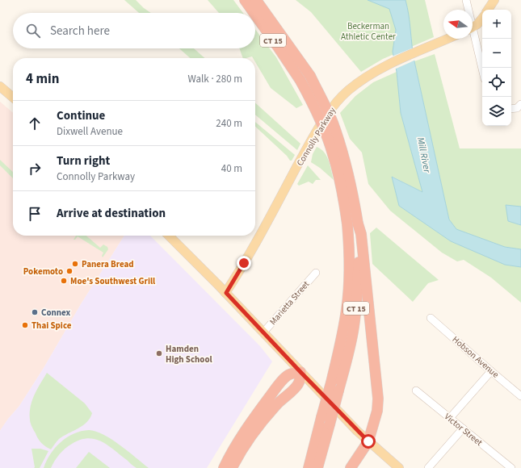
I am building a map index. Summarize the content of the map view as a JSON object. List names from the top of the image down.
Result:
{
  "streets": {
    "highway": ["CT 15"],
    "main road": ["Connolly Parkway"],
    "street": ["Marietta Street", "Hobson Avenue", "Victor Street"]
  },
  "water": ["Mill River"],
  "parks": ["Beckerman Athletic Center"],
  "places": [
    "Panera Bread",
    "Pokemoto",
    "Moe's Southwest Grill",
    "Connex",
    "Thai Spice",
    "Hamden High School"
  ],
  "north": "left",
  "page": {
    "map_buttons": ["+", "−"],
    "search": "Search here",
    "heading": ["4 min", "Walk · 280 m"],
    "list": [
      ["Continue", "Dixwell Avenue", "240 m"],
      ["Turn right", "Connolly Parkway", "40 m"],
      "Arrive at destination"
    ]
  }
}
